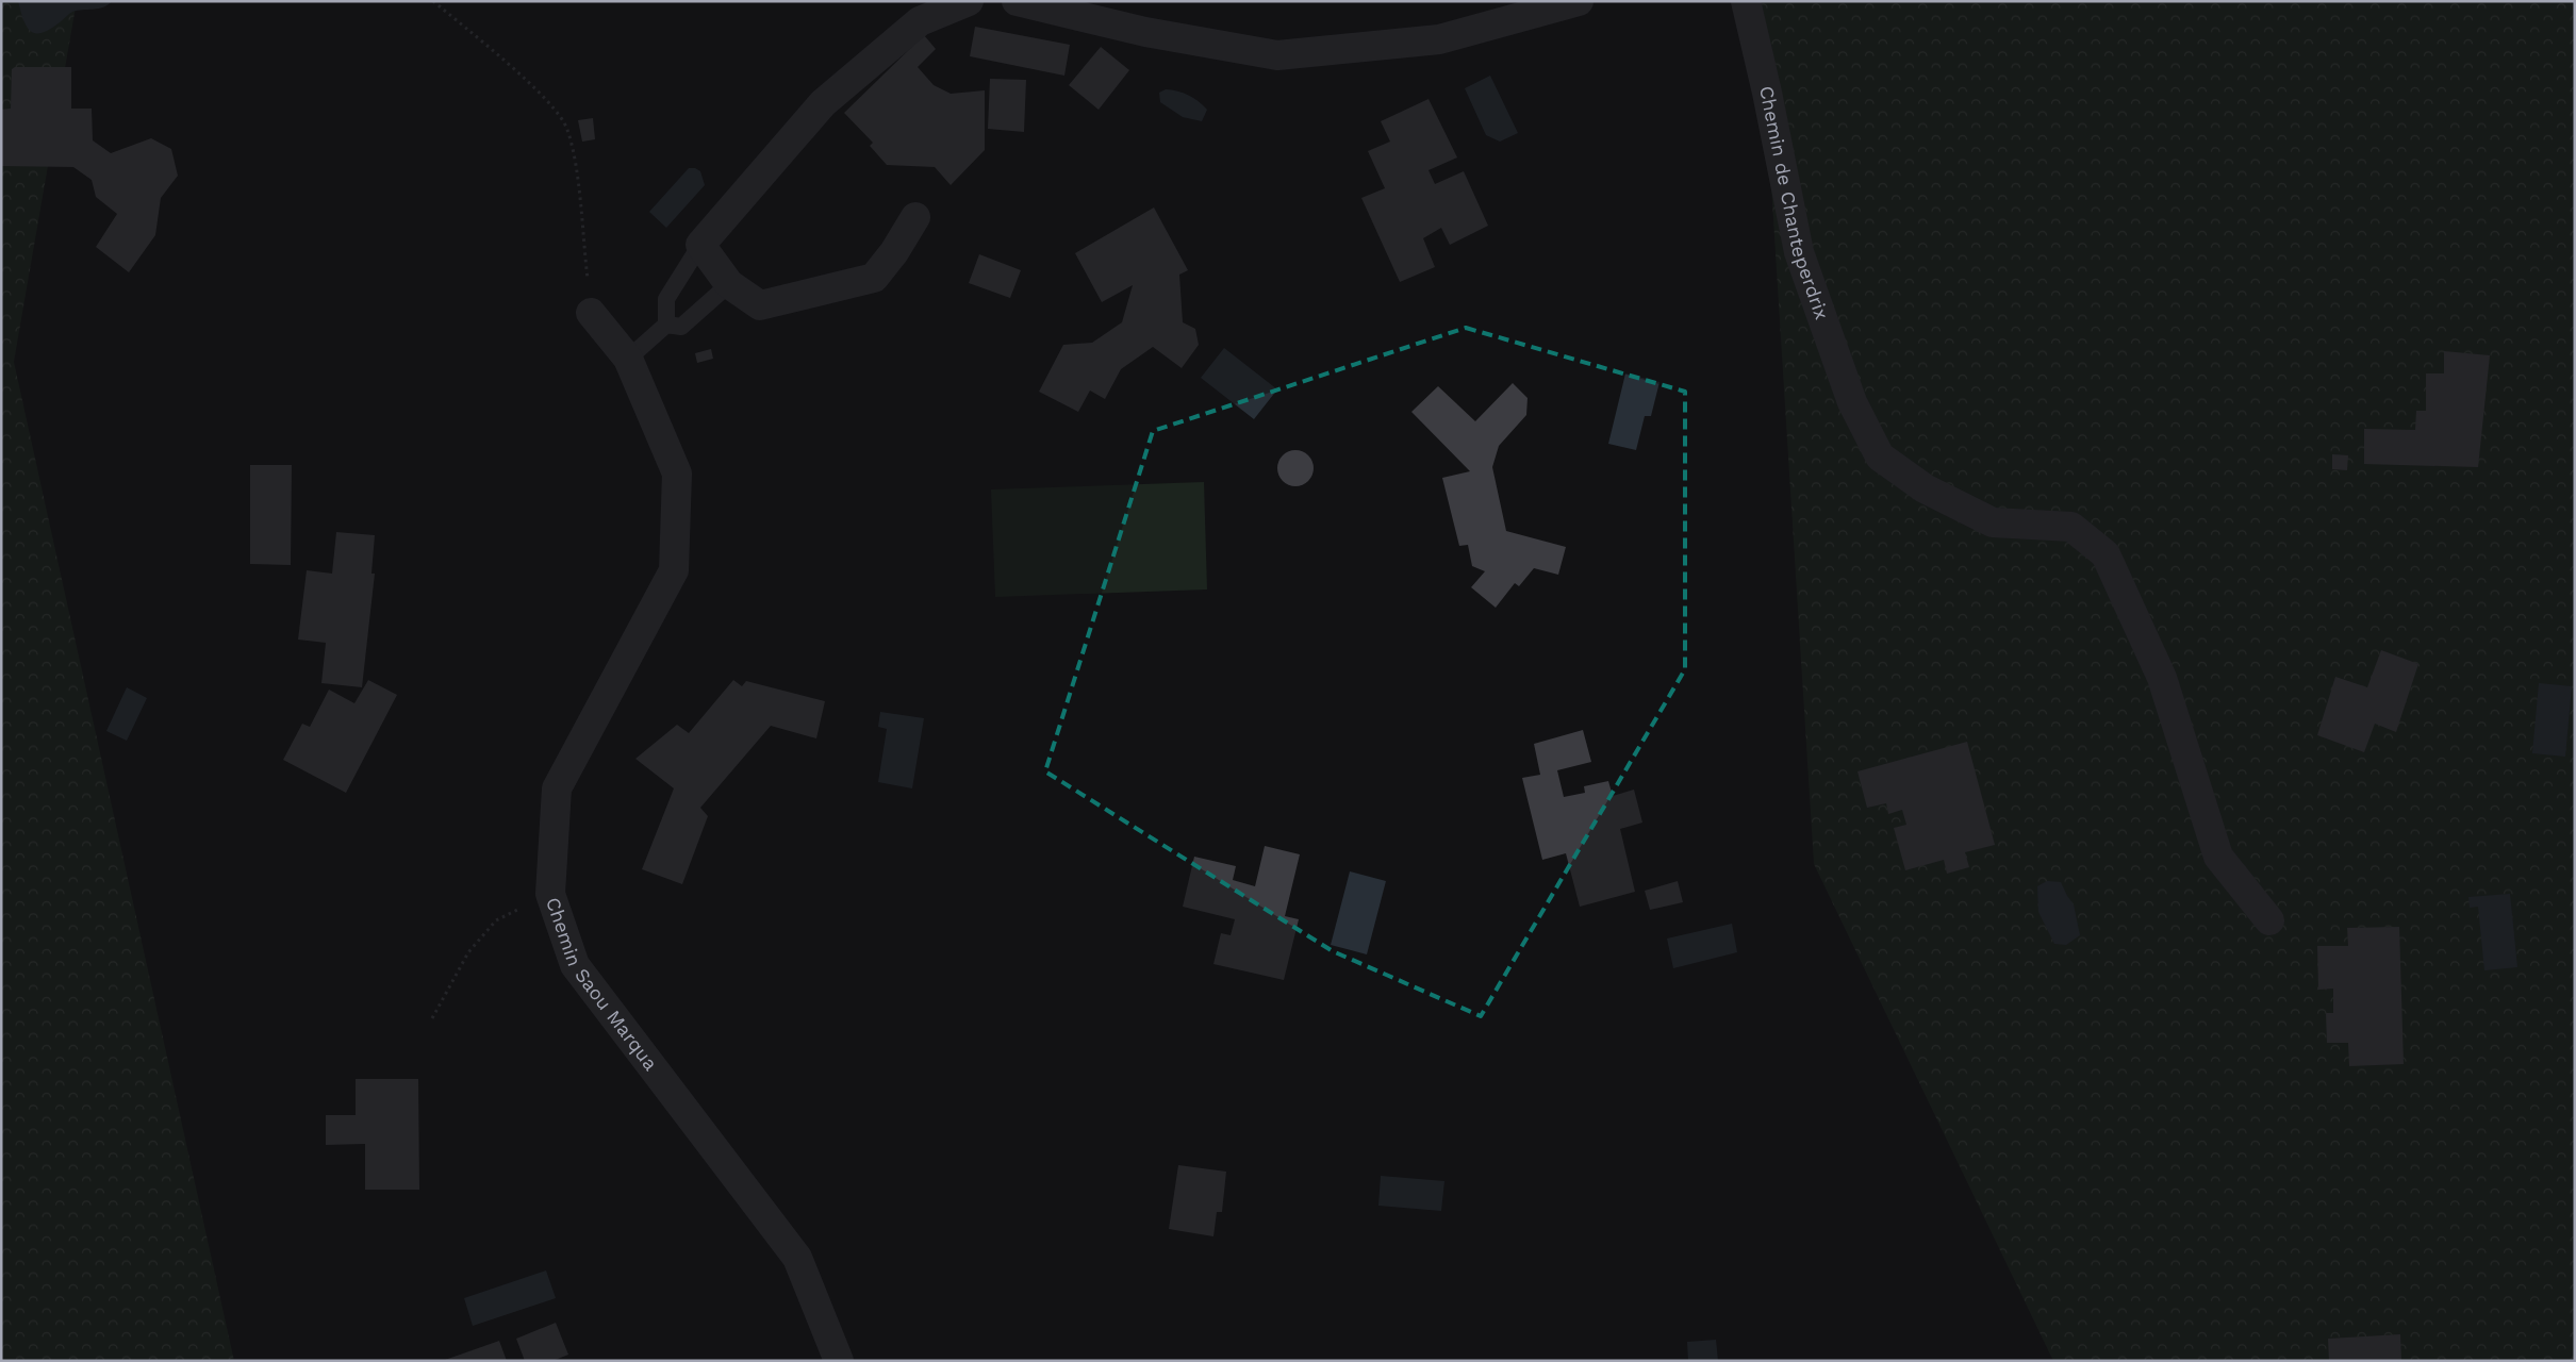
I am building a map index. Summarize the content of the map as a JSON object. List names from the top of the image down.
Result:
{
  "streets": {
    "street": ["Chemin de Chanteperdrix", "Chemin Saou Marqua"]
  }
}
